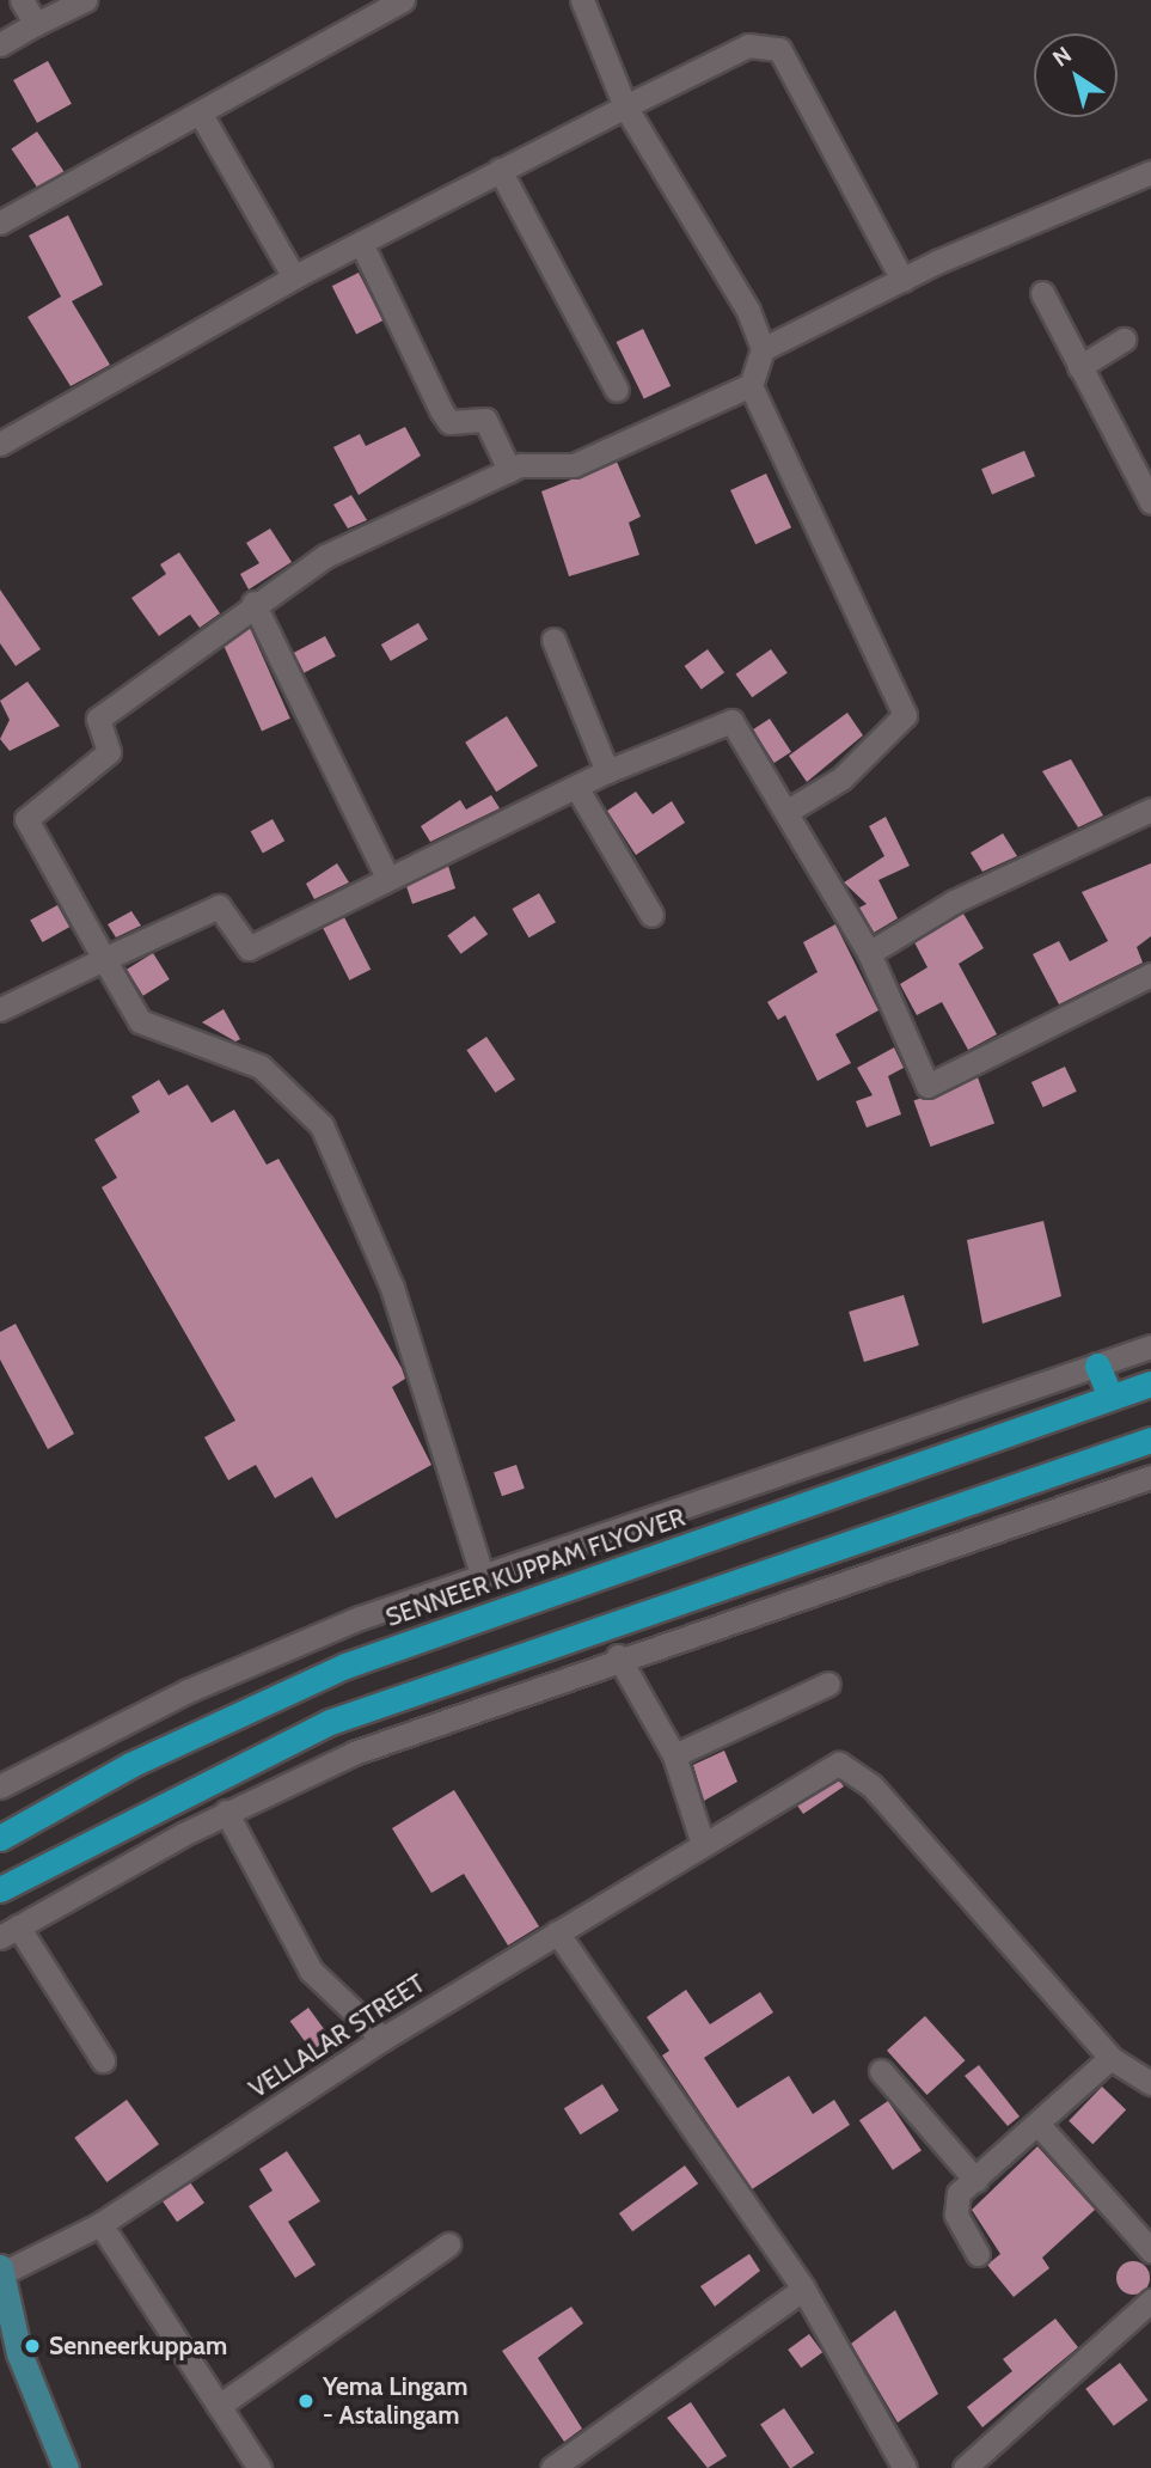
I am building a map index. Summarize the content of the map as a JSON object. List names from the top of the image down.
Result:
{
  "streets": {
    "highway": ["SENNEER KUPPAM FLYOVER"],
    "street": ["VELLALAR STREET"]
  },
  "places": ["Senneerkuppam", "Yema Lingam - Astalingam"],
  "north": "top left"
}
